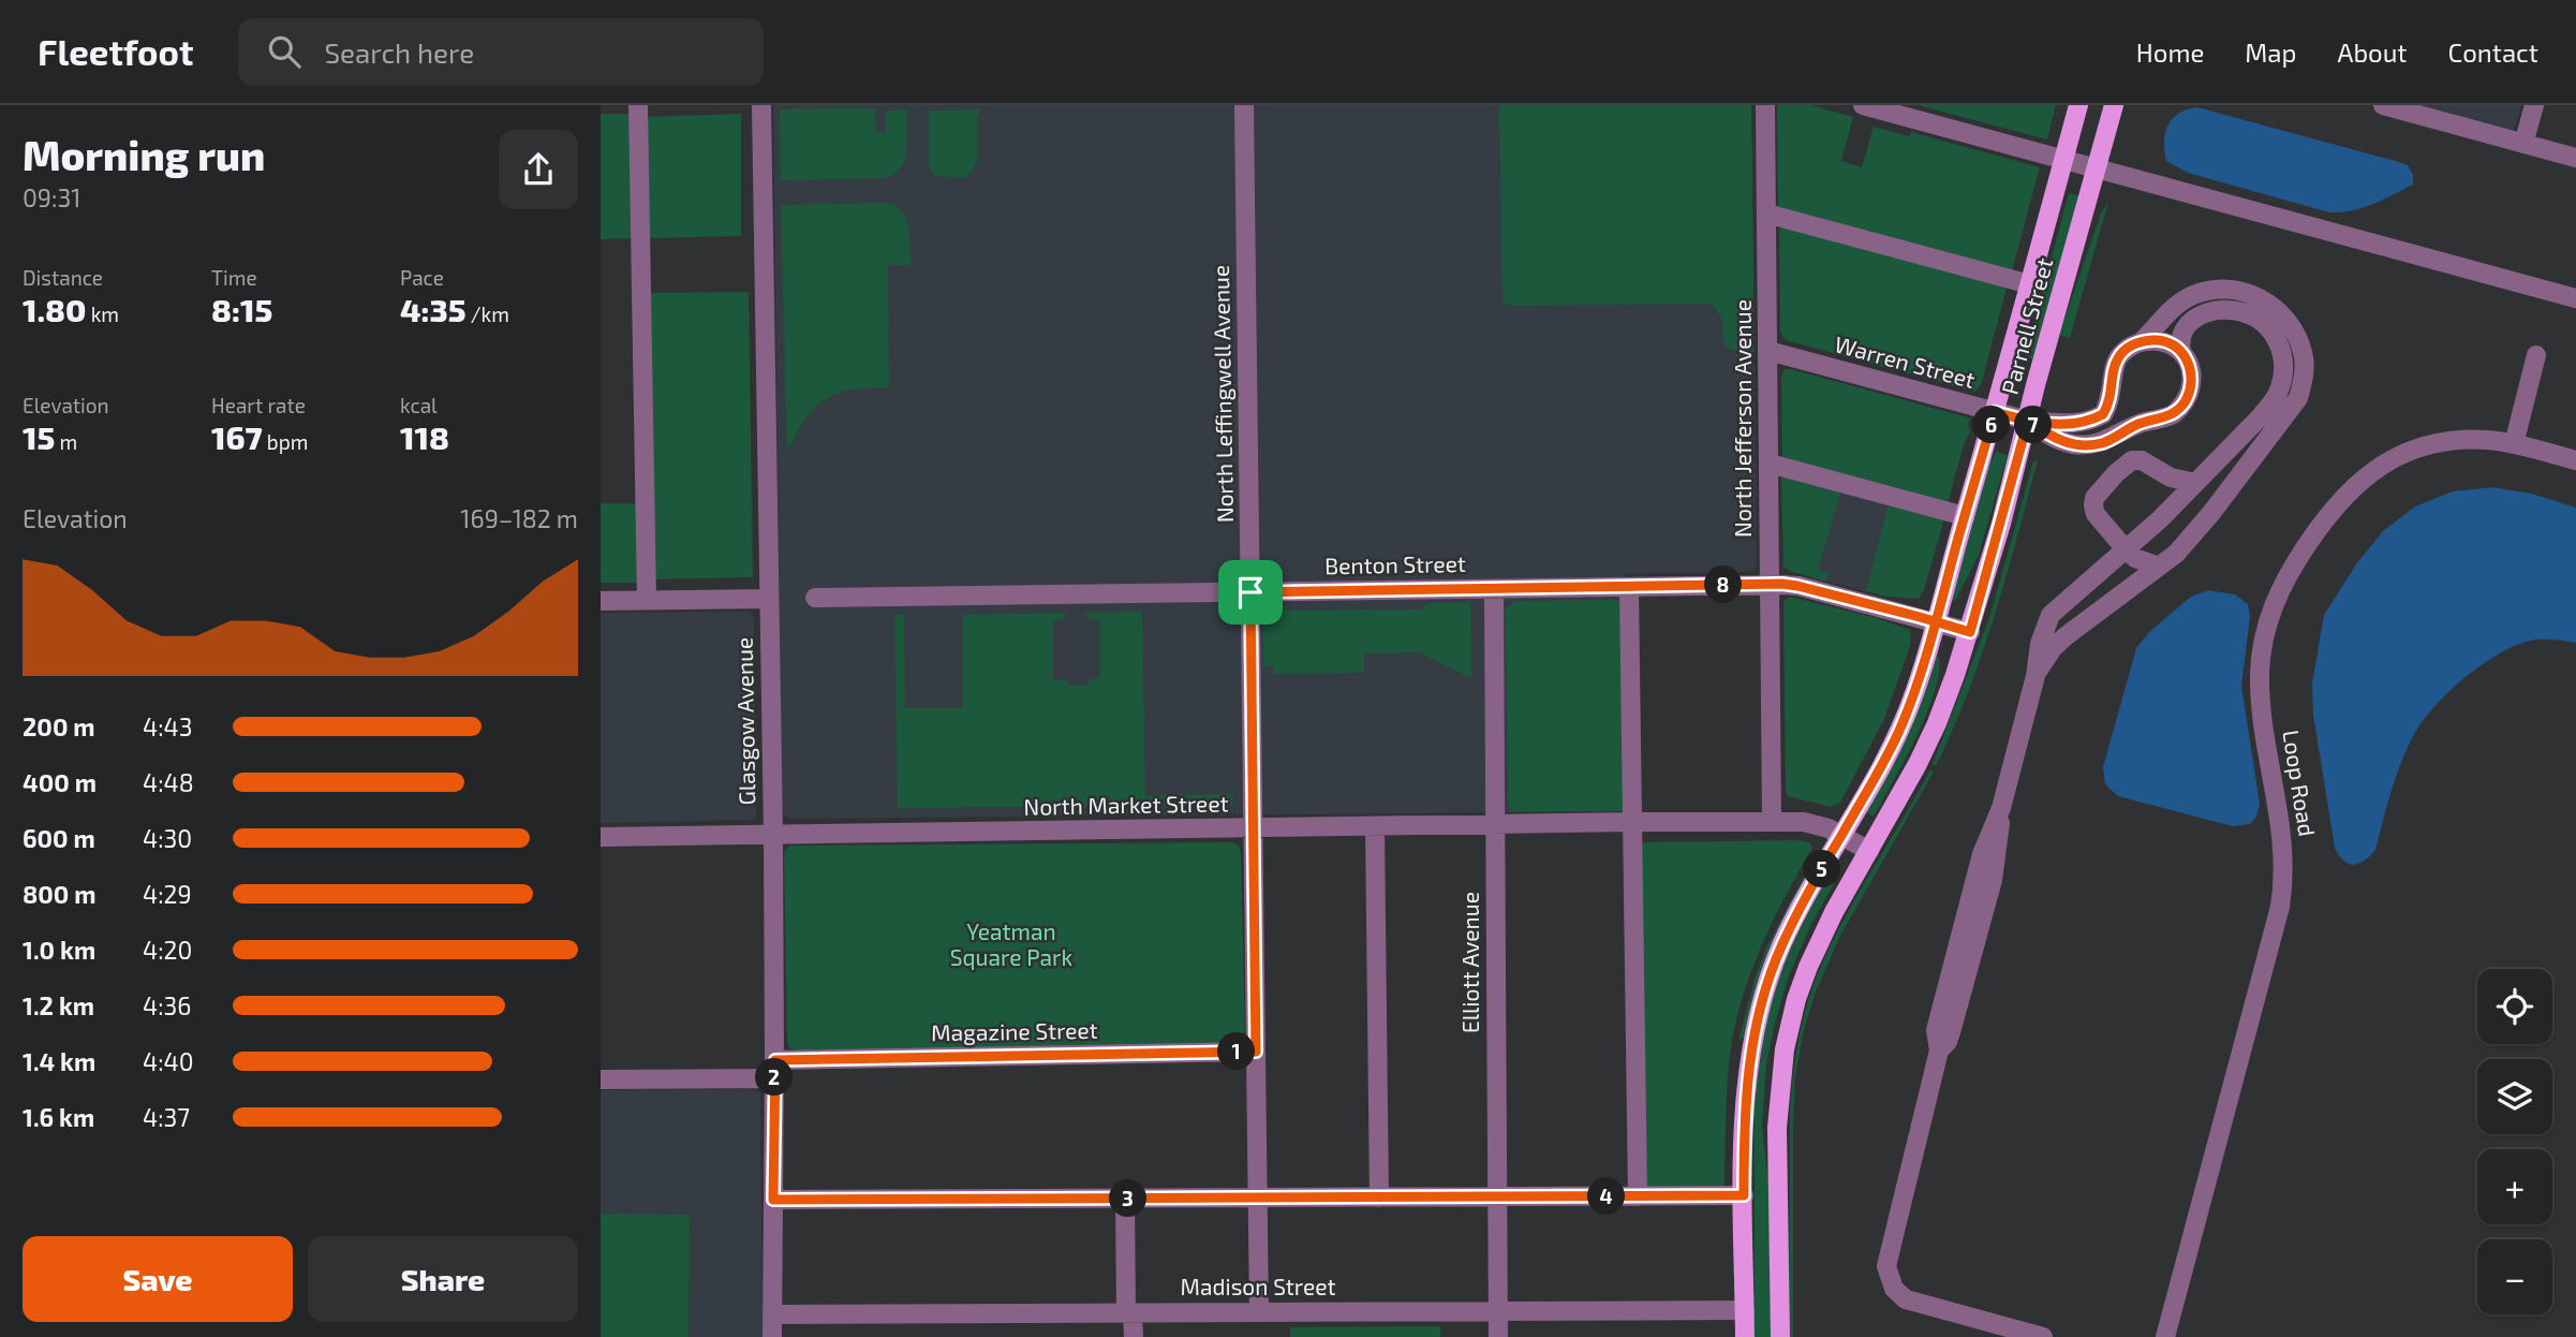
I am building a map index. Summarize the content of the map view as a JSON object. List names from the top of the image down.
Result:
{
  "streets": {
    "main road": ["Parnell Street"],
    "street": [
      "Warren Street",
      "North Leffingwell Avenue",
      "North Jefferson Avenue",
      "Benton Street",
      "Glasgow Avenue",
      "Loop Road",
      "North Market Street",
      "Elliott Avenue",
      "Magazine Street",
      "Madison Street"
    ]
  },
  "crossings": [
    ["Parnell Street", "Warren Street"],
    ["Parnell Street", "Benton Street"],
    ["Parnell Street", "North Market Street"],
    ["Warren Street", "North Jefferson Avenue"],
    ["North Leffingwell Avenue", "Benton Street"],
    ["North Leffingwell Avenue", "North Market Street"],
    ["North Leffingwell Avenue", "Magazine Street"],
    ["North Leffingwell Avenue", "Madison Street"],
    ["North Jefferson Avenue", "Benton Street"],
    ["North Jefferson Avenue", "North Market Street"],
    ["Benton Street", "Elliott Avenue"],
    ["Glasgow Avenue", "North Market Street"],
    ["Glasgow Avenue", "Magazine Street"],
    ["Glasgow Avenue", "Madison Street"],
    ["North Market Street", "Elliott Avenue"],
    ["Elliott Avenue", "Madison Street"]
  ],
  "parks": ["Yeatman Square Park"],
  "page": {
    "header": "Fleetfoot",
    "search": "Search here",
    "nav": [
      "Home",
      "Map",
      "About",
      "Contact"
    ],
    "heading": ["Morning run", "09:31"],
    "stats": [
      ["Distance", "1.80 km"],
      ["Time", "8:15"],
      ["Pace", "4:35 /km"],
      ["Elevation", "15 m"],
      ["Heart rate", "167 bpm"],
      ["kcal", "118"]
    ],
    "pins": [
      "6",
      "7",
      "8",
      "5",
      "1",
      "2",
      "4",
      "3"
    ],
    "chart": ["Elevation", "169–182 m"],
    "list": [
      {
        "name": "200 m",
        "note": "4:43"
      },
      {
        "name": "400 m",
        "note": "4:48"
      },
      {
        "name": "600 m",
        "note": "4:30"
      },
      {
        "name": "800 m",
        "note": "4:29"
      },
      {
        "name": "1.0 km",
        "note": "4:20"
      },
      {
        "name": "1.2 km",
        "note": "4:36"
      },
      {
        "name": "1.4 km",
        "note": "4:40"
      },
      {
        "name": "1.6 km",
        "note": "4:37"
      }
    ],
    "map_buttons": ["+", "−"],
    "buttons": ["Save", "Share"]
  }
}
